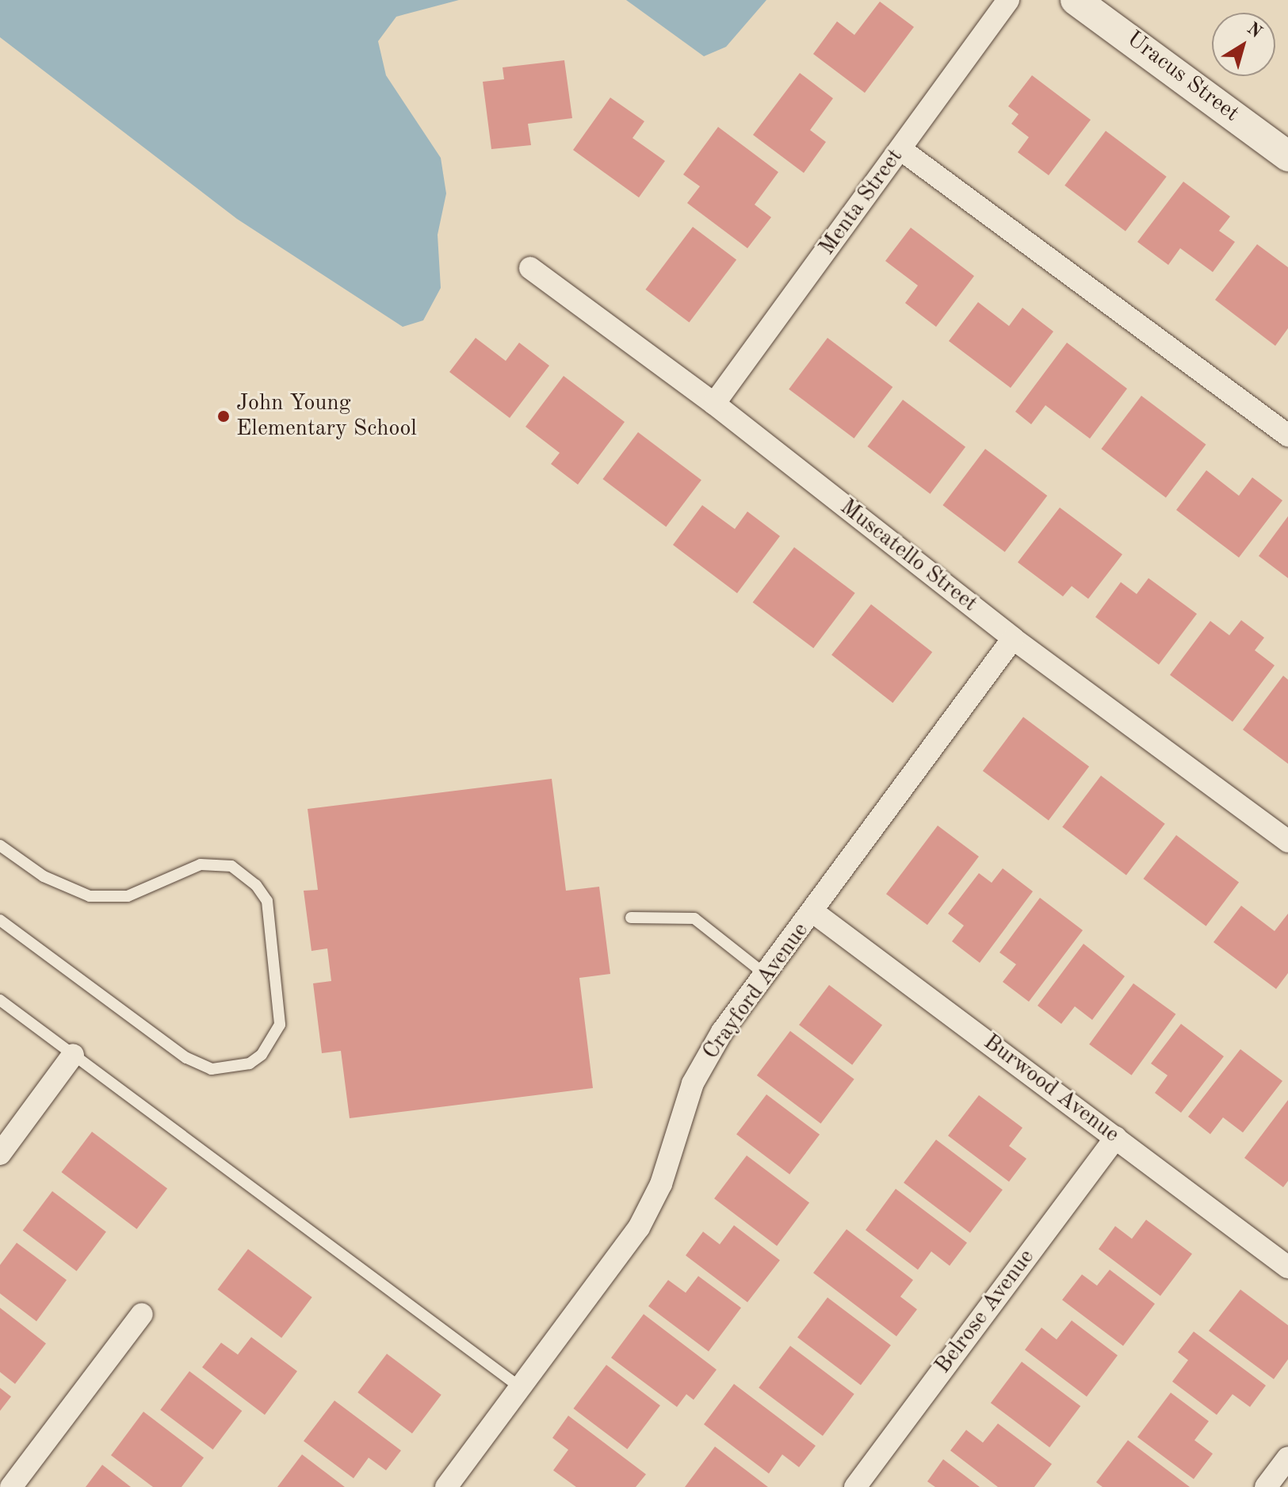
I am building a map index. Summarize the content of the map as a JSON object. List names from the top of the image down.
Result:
{
  "streets": {
    "street": [
      "Uracus Street",
      "Menta Street",
      "Muscatello Street",
      "Crayford Avenue",
      "Burwood Avenue",
      "Belrose Avenue"
    ]
  },
  "crossings": [
    ["Menta Street", "Muscatello Street"],
    ["Muscatello Street", "Crayford Avenue"],
    ["Crayford Avenue", "Burwood Avenue"],
    ["Burwood Avenue", "Belrose Avenue"]
  ],
  "places": ["John Young Elementary School"],
  "north": "top right"
}
